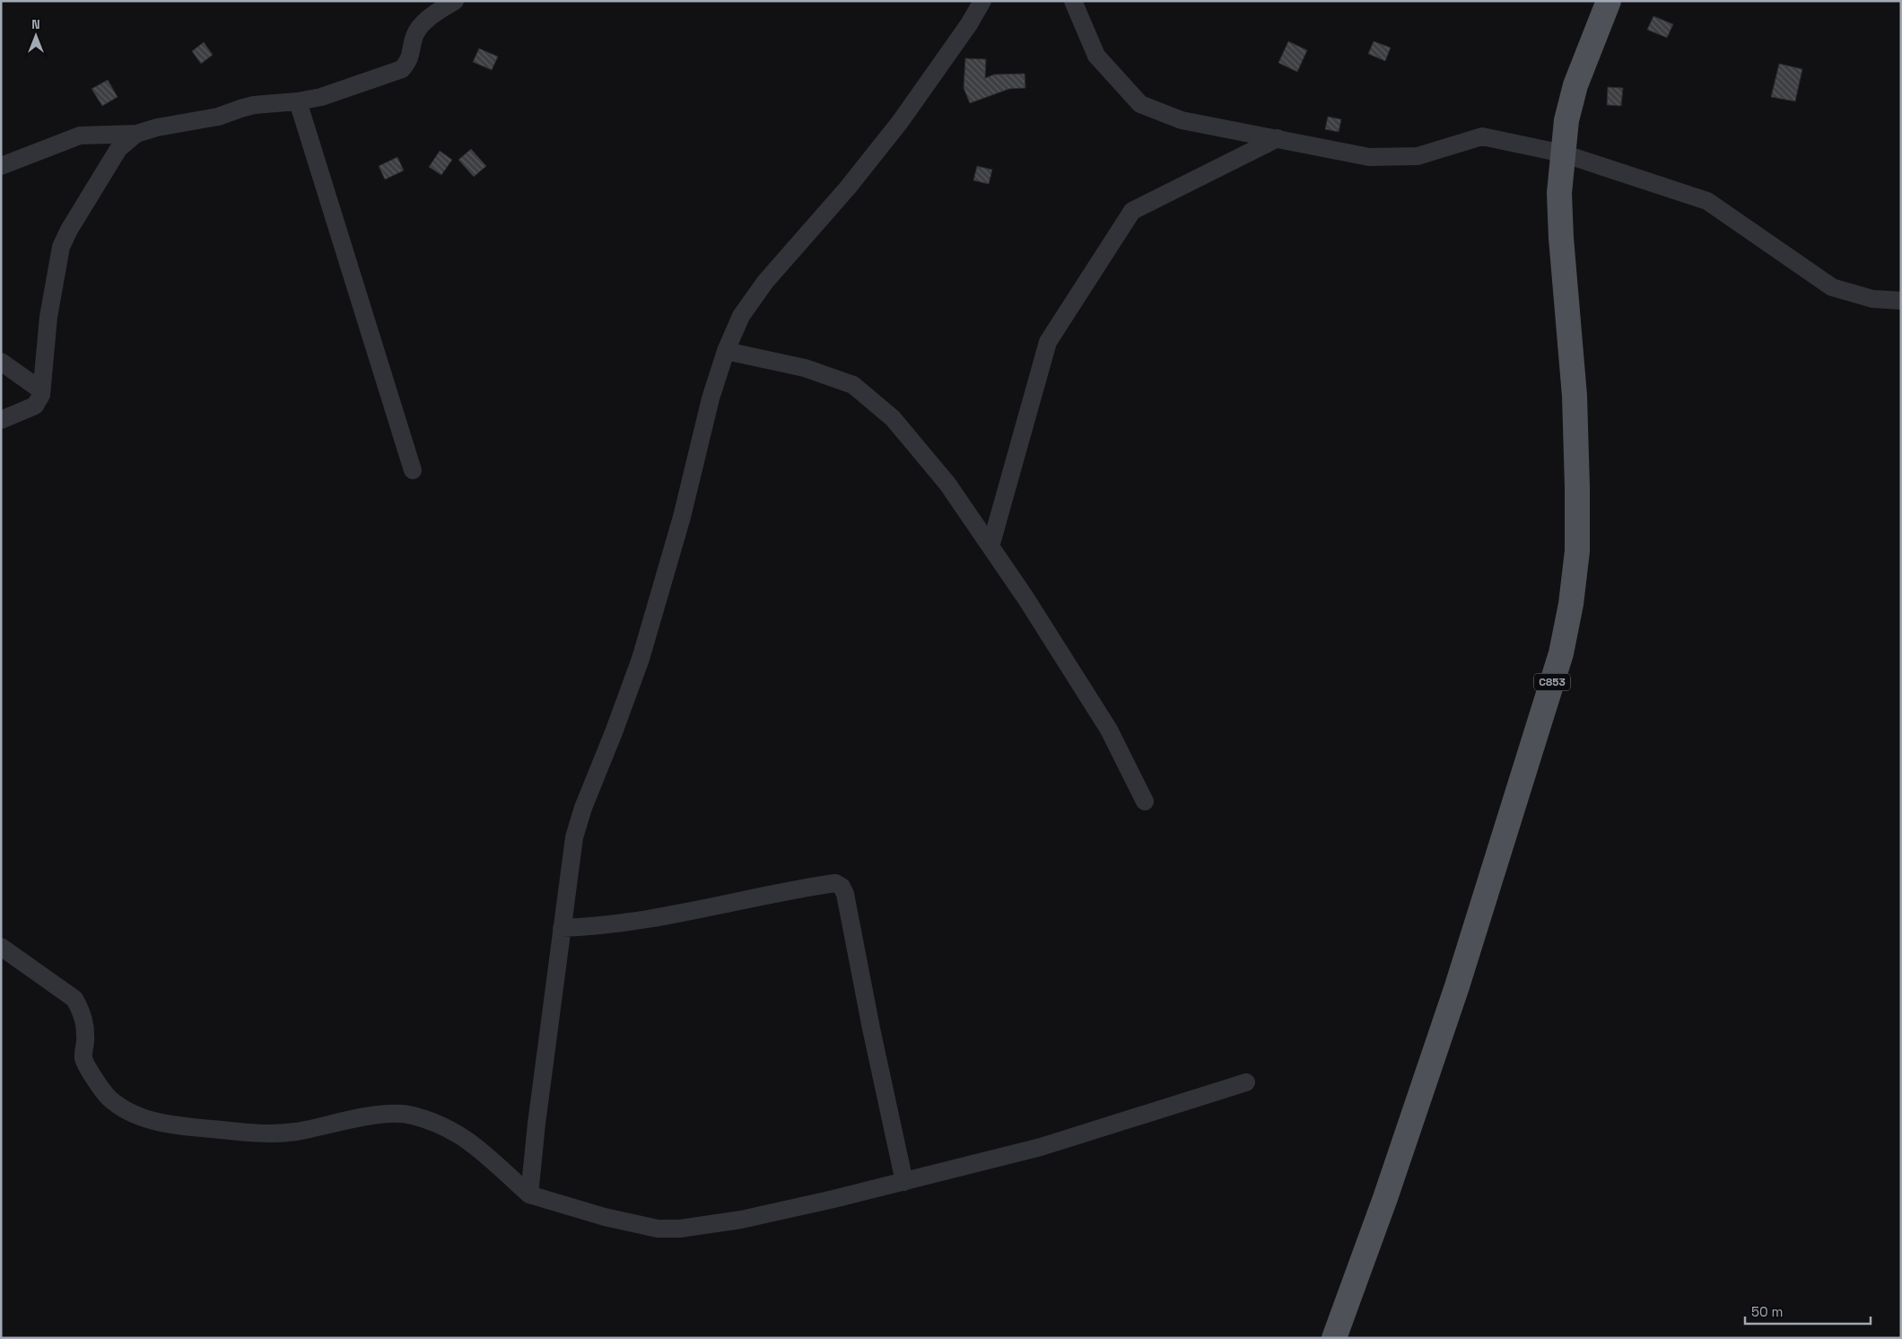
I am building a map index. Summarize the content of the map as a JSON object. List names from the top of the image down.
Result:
{
  "streets": {
    "main road": ["C853"]
  },
  "scale_bar": "50 m",
  "north": "top"
}
